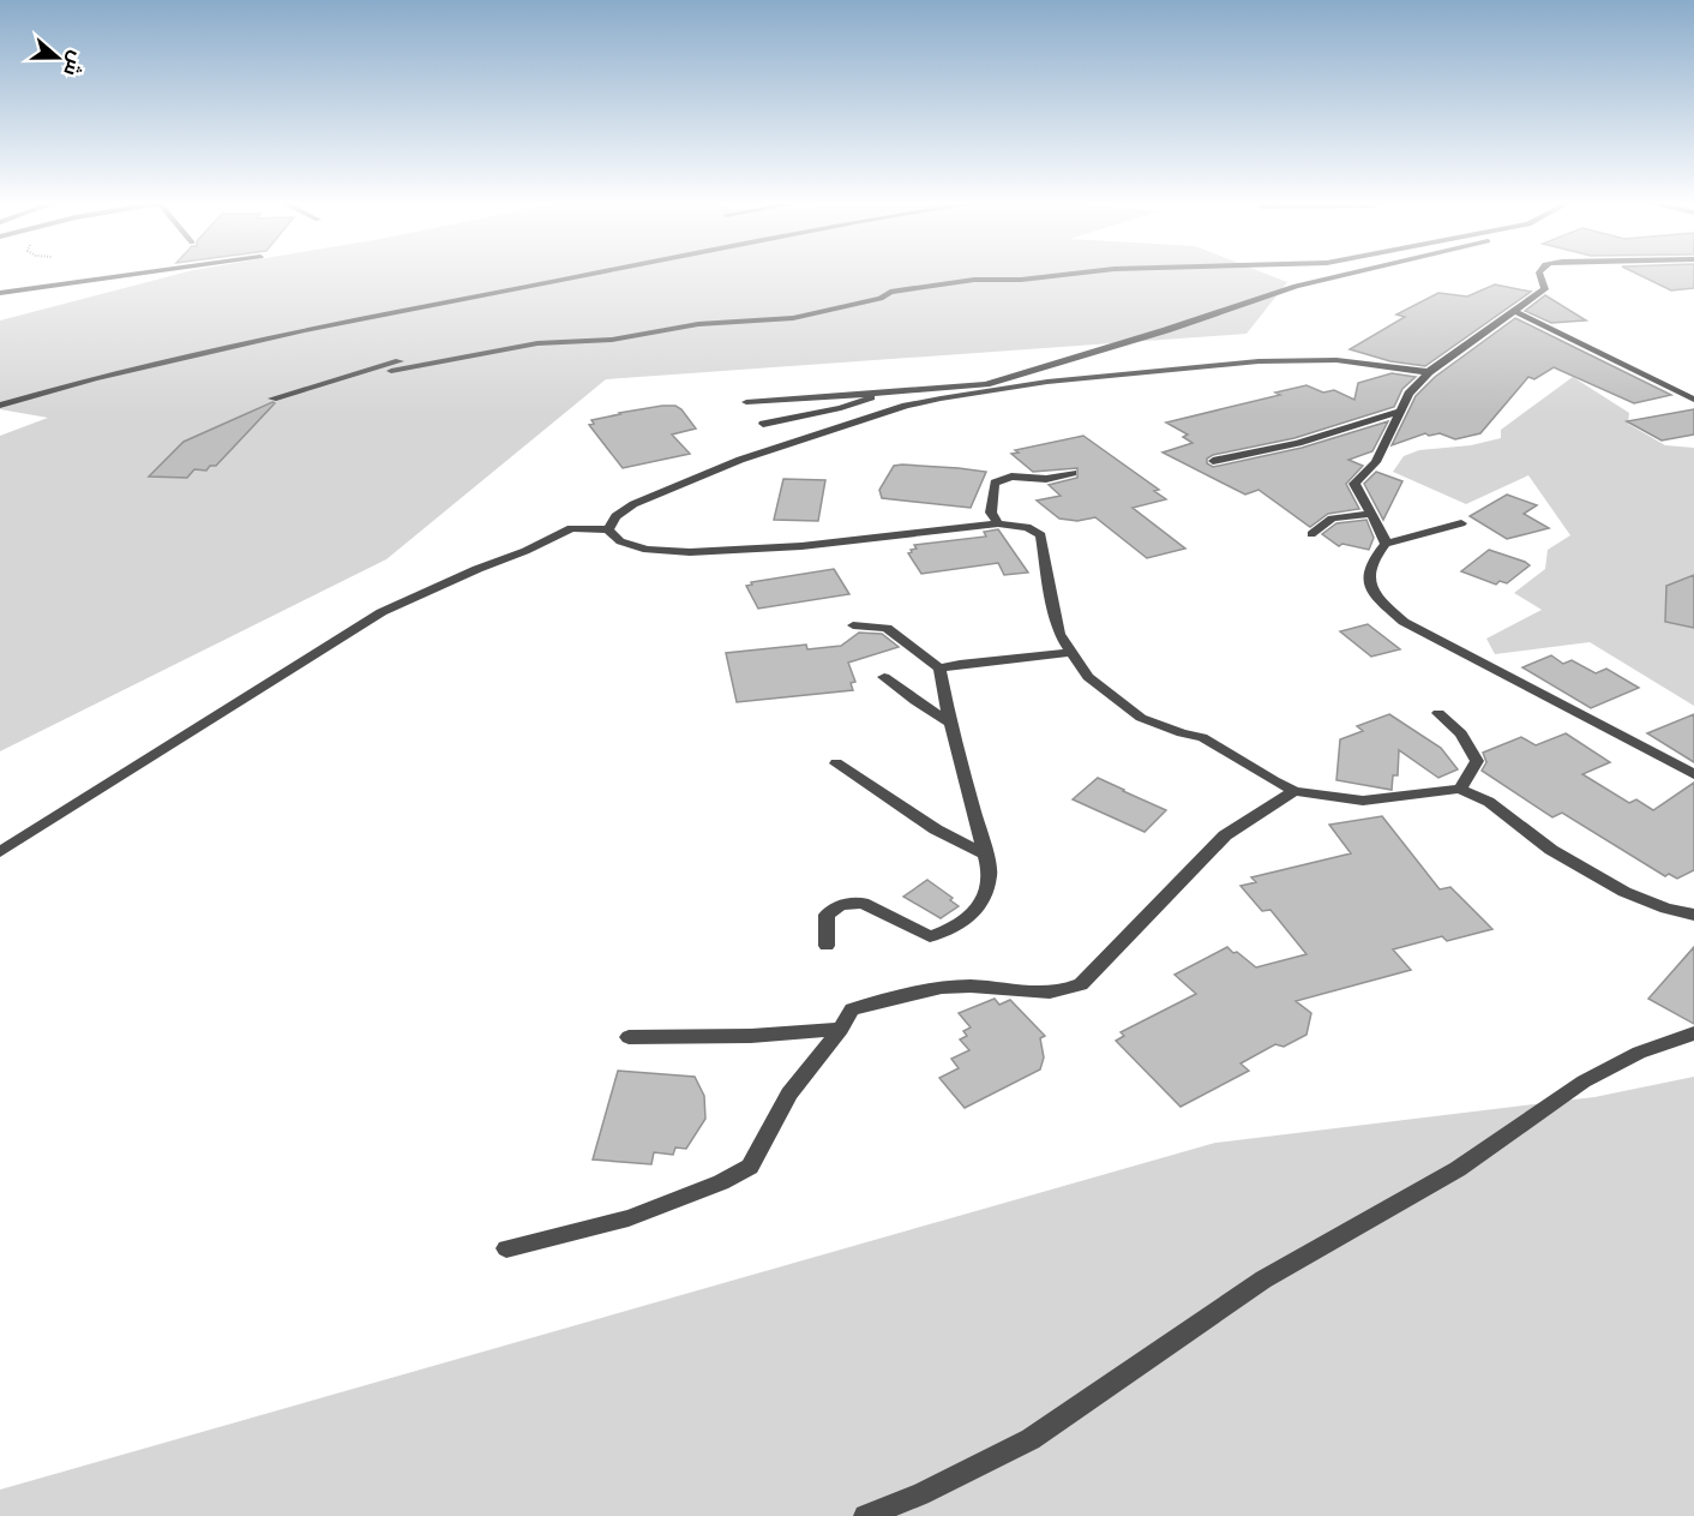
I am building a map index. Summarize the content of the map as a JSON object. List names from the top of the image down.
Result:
{
  "north": "right"
}
